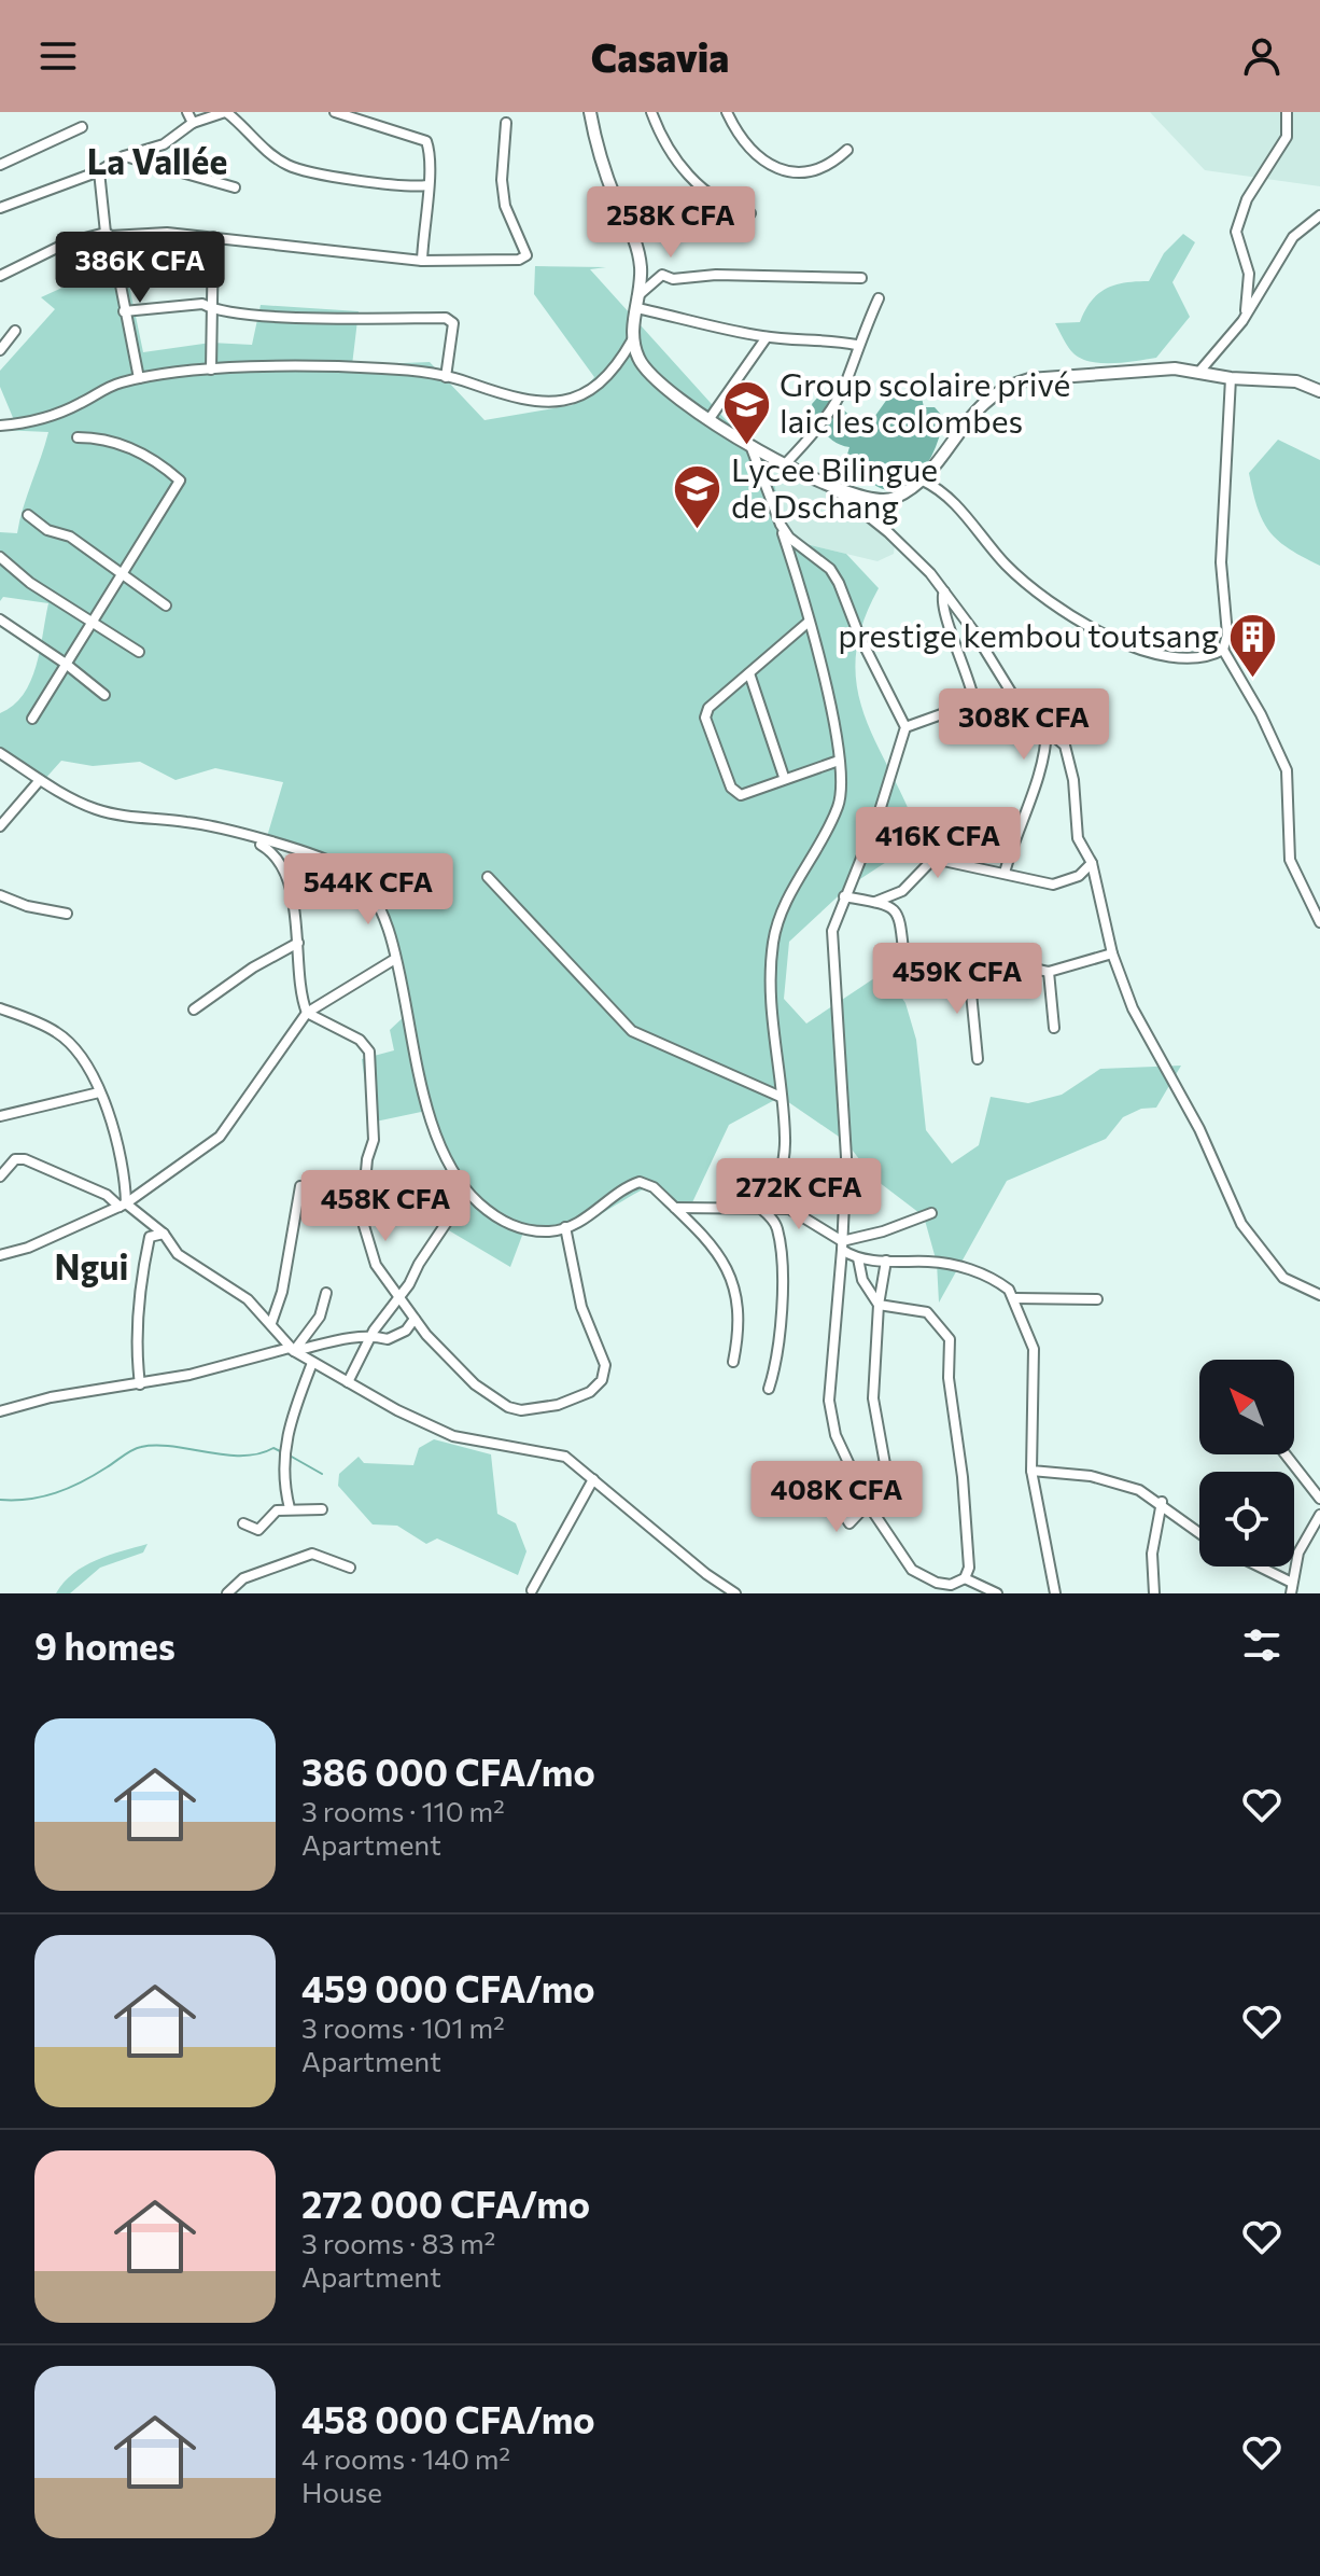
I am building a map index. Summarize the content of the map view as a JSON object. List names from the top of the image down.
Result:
{
  "districts": ["La Vallée", "Ngui"],
  "places": {
    "school or university": ["Group scolaire privé laic les colombes", "Lycee Bilingue de Dschang"],
    "building": ["prestige kembou toutsang"]
  },
  "north": "top left",
  "page": {
    "header": "Casavia",
    "price": [
      "258K CFA",
      "386K CFA",
      "308K CFA",
      "416K CFA",
      "544K CFA",
      "459K CFA",
      "272K CFA",
      "458K CFA",
      "408K CFA"
    ],
    "heading": "9 homes",
    "list": [
      {
        "name": "386 000 CFA/mo",
        "note": "3 rooms · 110 m² · Apartment"
      },
      {
        "name": "459 000 CFA/mo",
        "note": "3 rooms · 101 m² · Apartment"
      },
      {
        "name": "272 000 CFA/mo",
        "note": "3 rooms · 83 m² · Apartment"
      },
      {
        "name": "458 000 CFA/mo",
        "note": "4 rooms · 140 m² · House"
      }
    ]
  }
}
